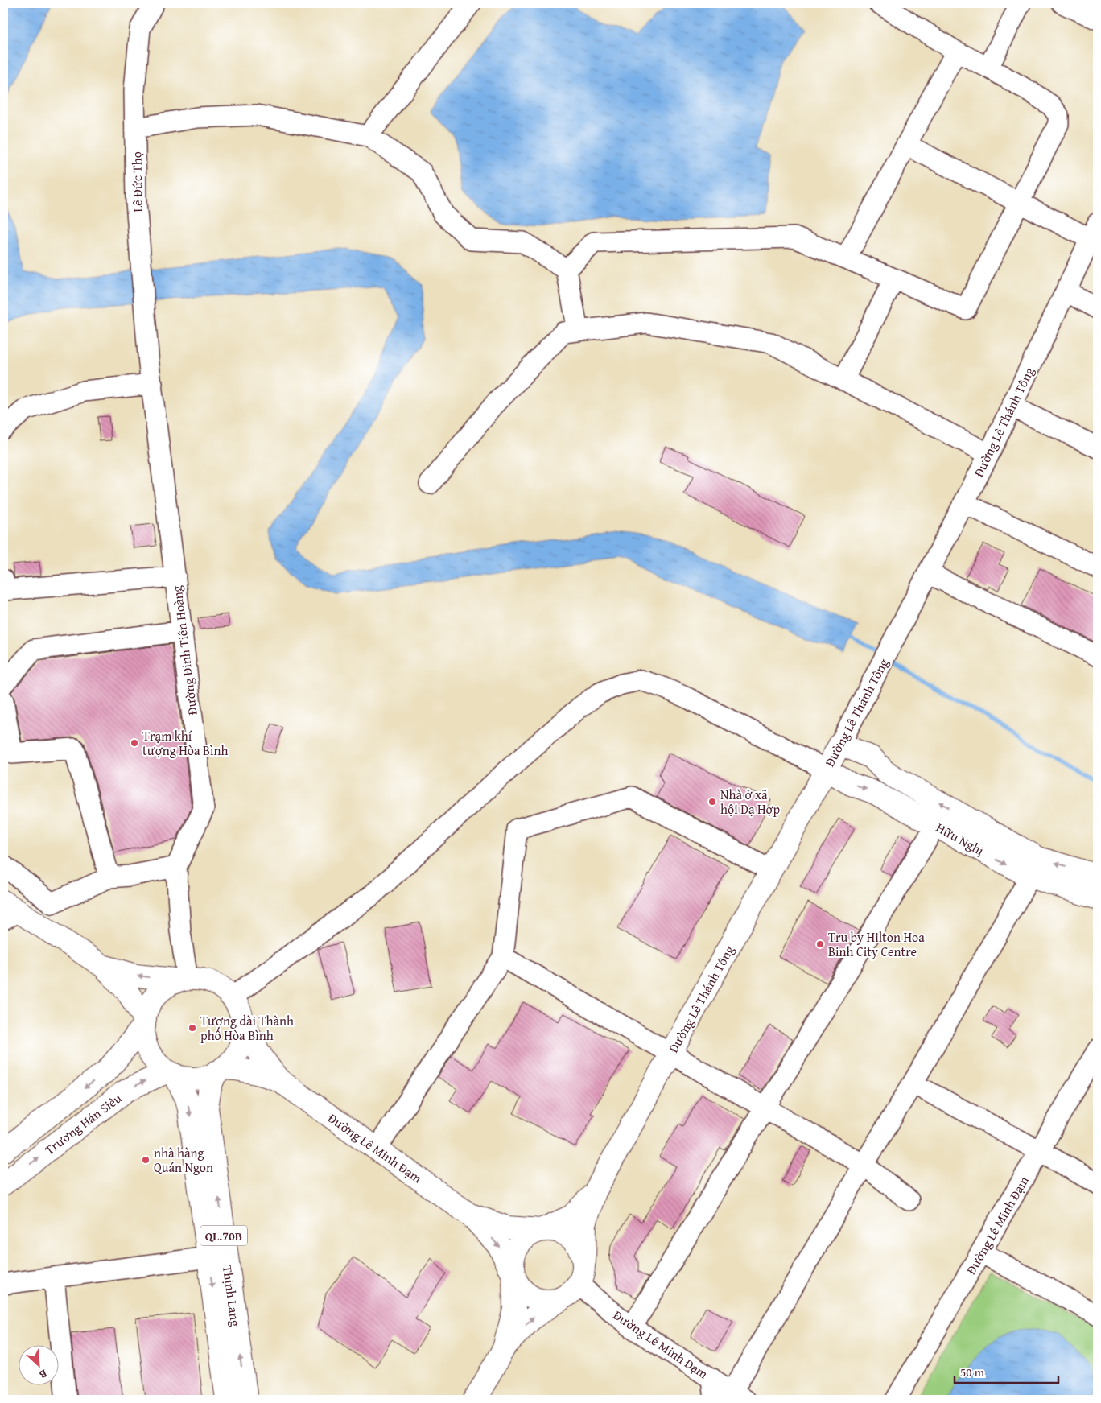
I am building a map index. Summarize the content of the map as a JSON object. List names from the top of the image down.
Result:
{
  "streets": {
    "main road": [
      "Đường Lê Thánh Tông",
      "Hữu Nghị",
      "Trương Hán Siêu",
      "Đường Lê Minh Đạm",
      "QL.70B",
      "Thịnh Lang"
    ],
    "street": ["Lê Đức Thọ", "Đường Đinh Tiên Hoàng"]
  },
  "crossings": [
    ["Lê Đức Thọ", "Đường Đinh Tiên Hoàng"],
    ["Đường Lê Thánh Tông", "Hữu Nghị"],
    ["Đường Lê Thánh Tông", "Đường Lê Minh Đạm"],
    ["Đường Đinh Tiên Hoàng", "Trương Hán Siêu"],
    ["Đường Đinh Tiên Hoàng", "Đường Lê Minh Đạm"],
    ["Đường Đinh Tiên Hoàng", "Thịnh Lang"],
    ["Trương Hán Siêu", "Đường Lê Minh Đạm"],
    ["Trương Hán Siêu", "Thịnh Lang"],
    ["Đường Lê Minh Đạm", "Thịnh Lang"]
  ],
  "places": [
    "Trạm khí tượng Hòa Bình",
    "Nhà ở xã hội Dạ Hợp",
    "Tru by Hilton Hoa Binh City Centre",
    "Tượng đài Thành phố Hòa Bình",
    "nhà hàng Quán Ngon"
  ],
  "scale_bar": "50 m",
  "north": "bottom right"
}
